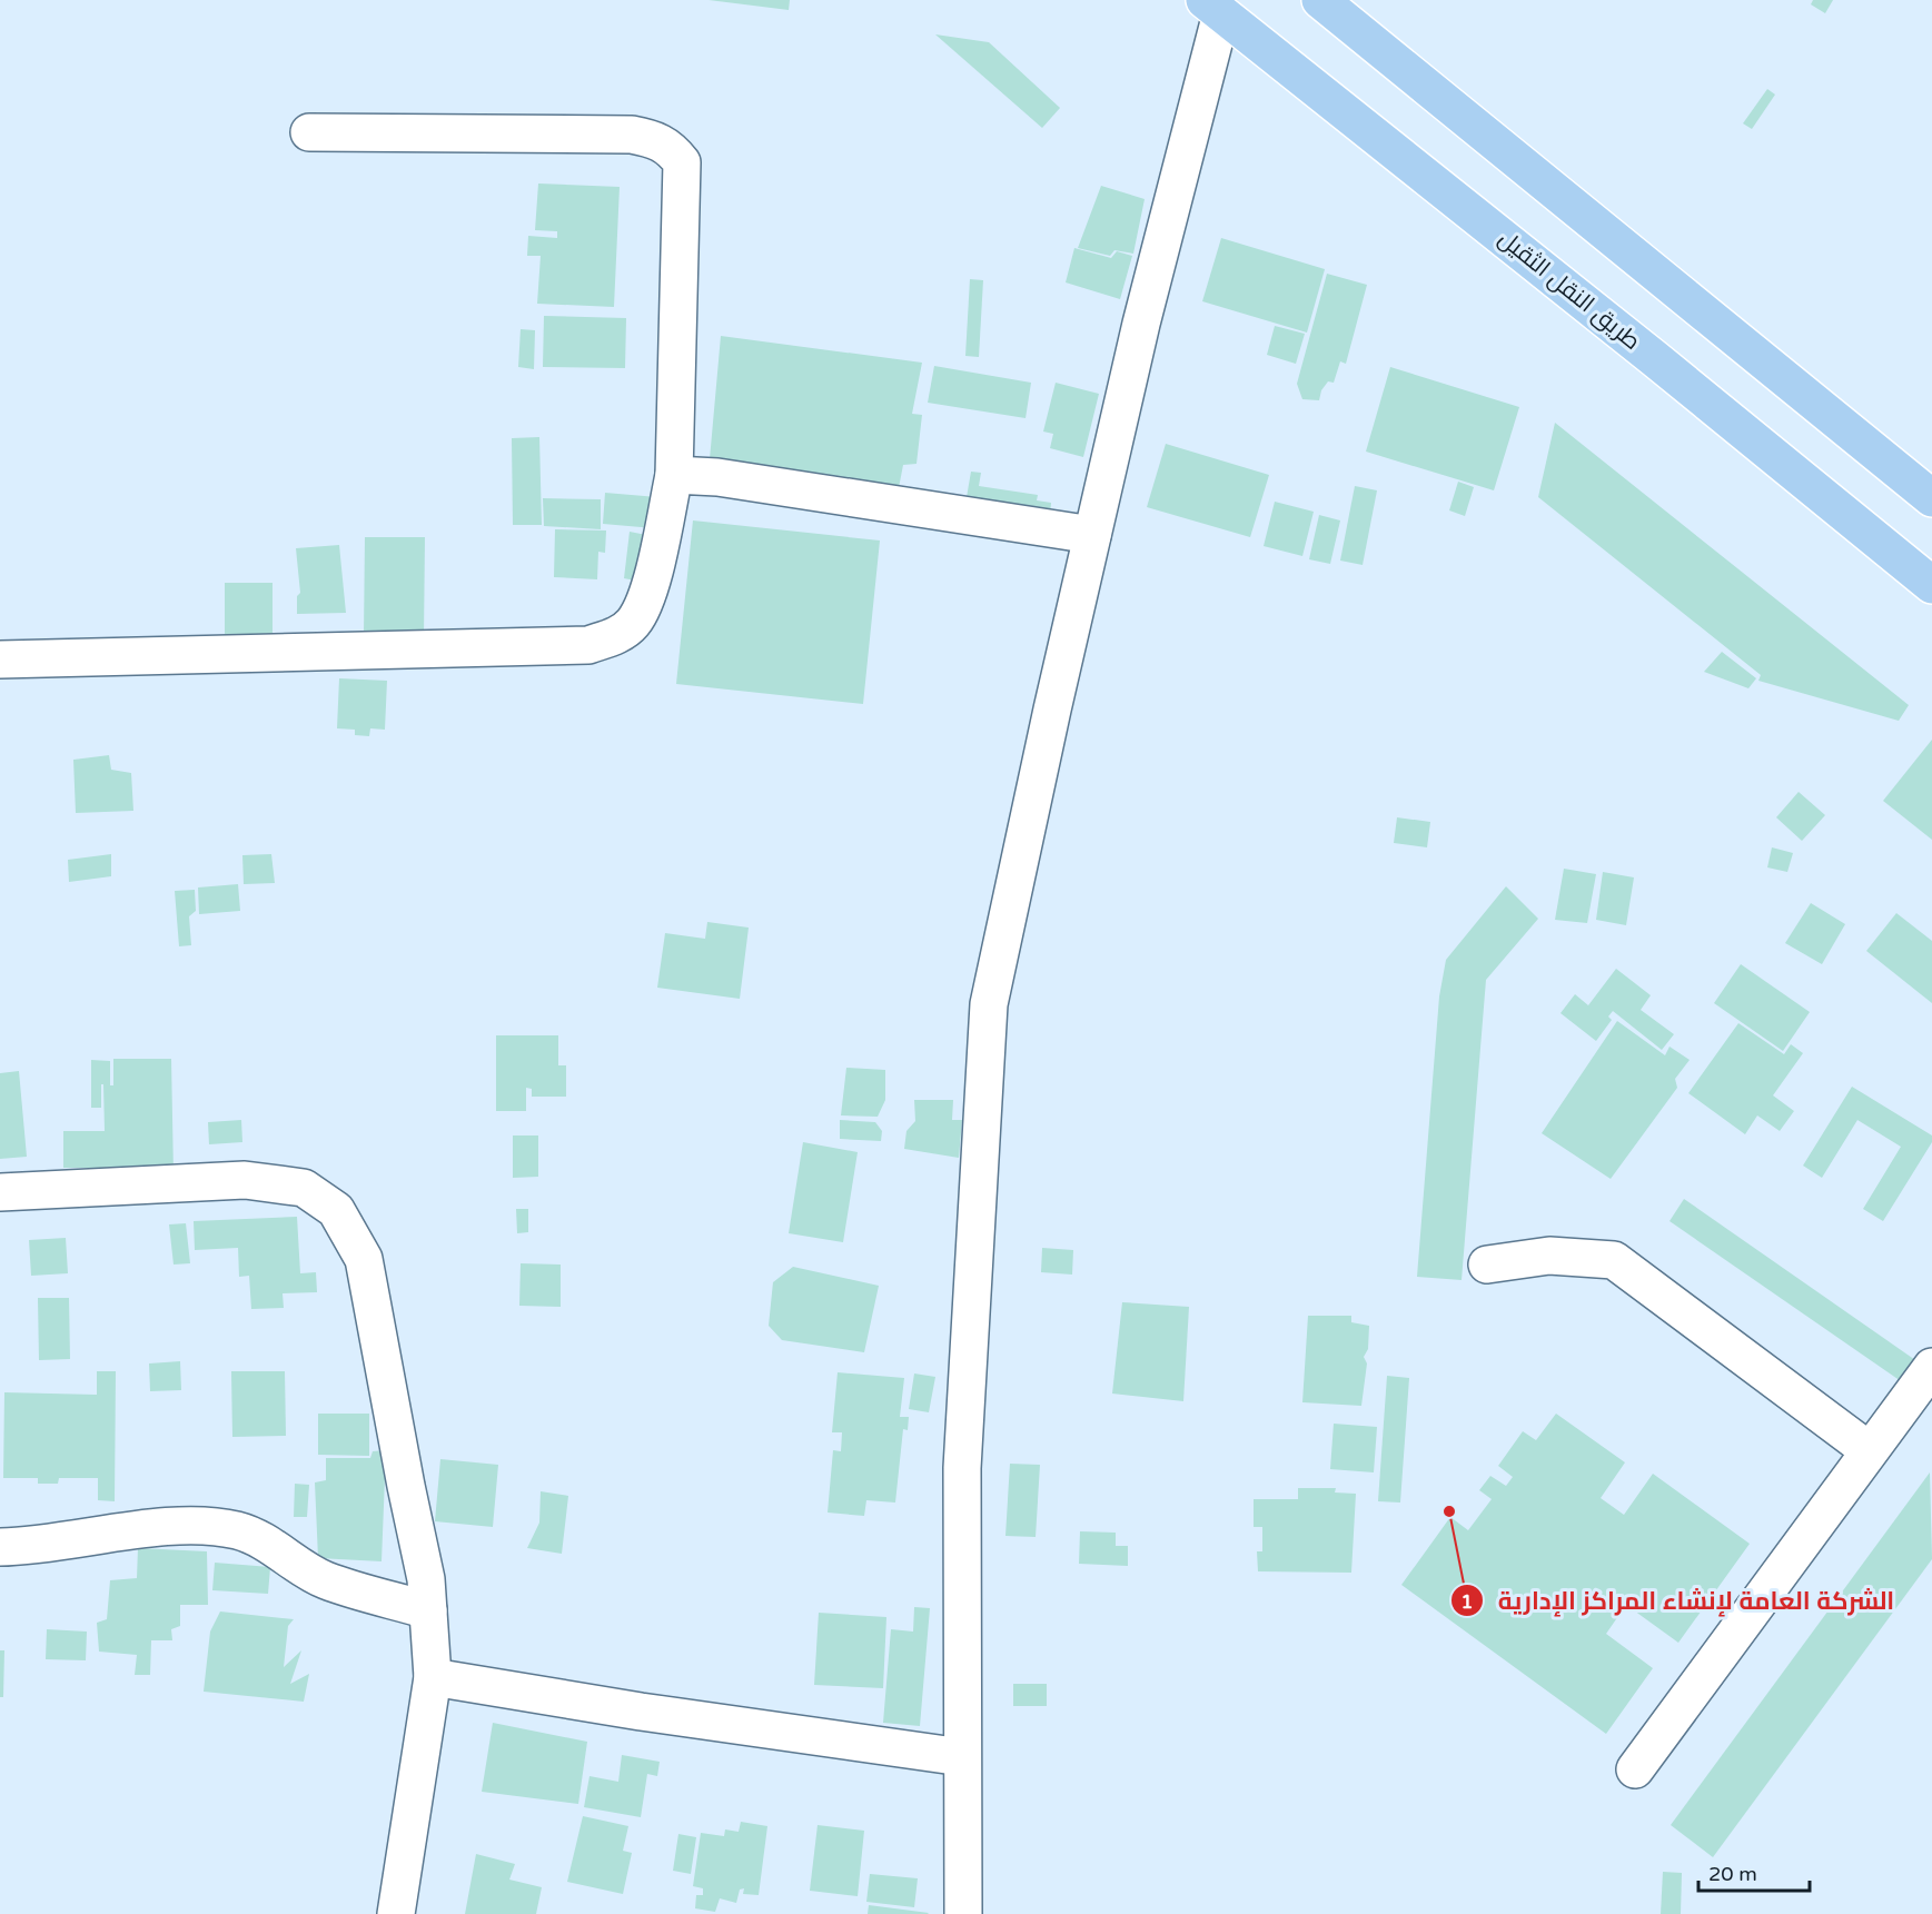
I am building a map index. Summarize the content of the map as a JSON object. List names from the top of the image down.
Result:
{
  "streets": {
    "highway": ["طريق النقل الثقيل"]
  },
  "places": ["الشركة العامة لإنشاء المراكز الإدارية"],
  "scale_bar": "20 m"
}
